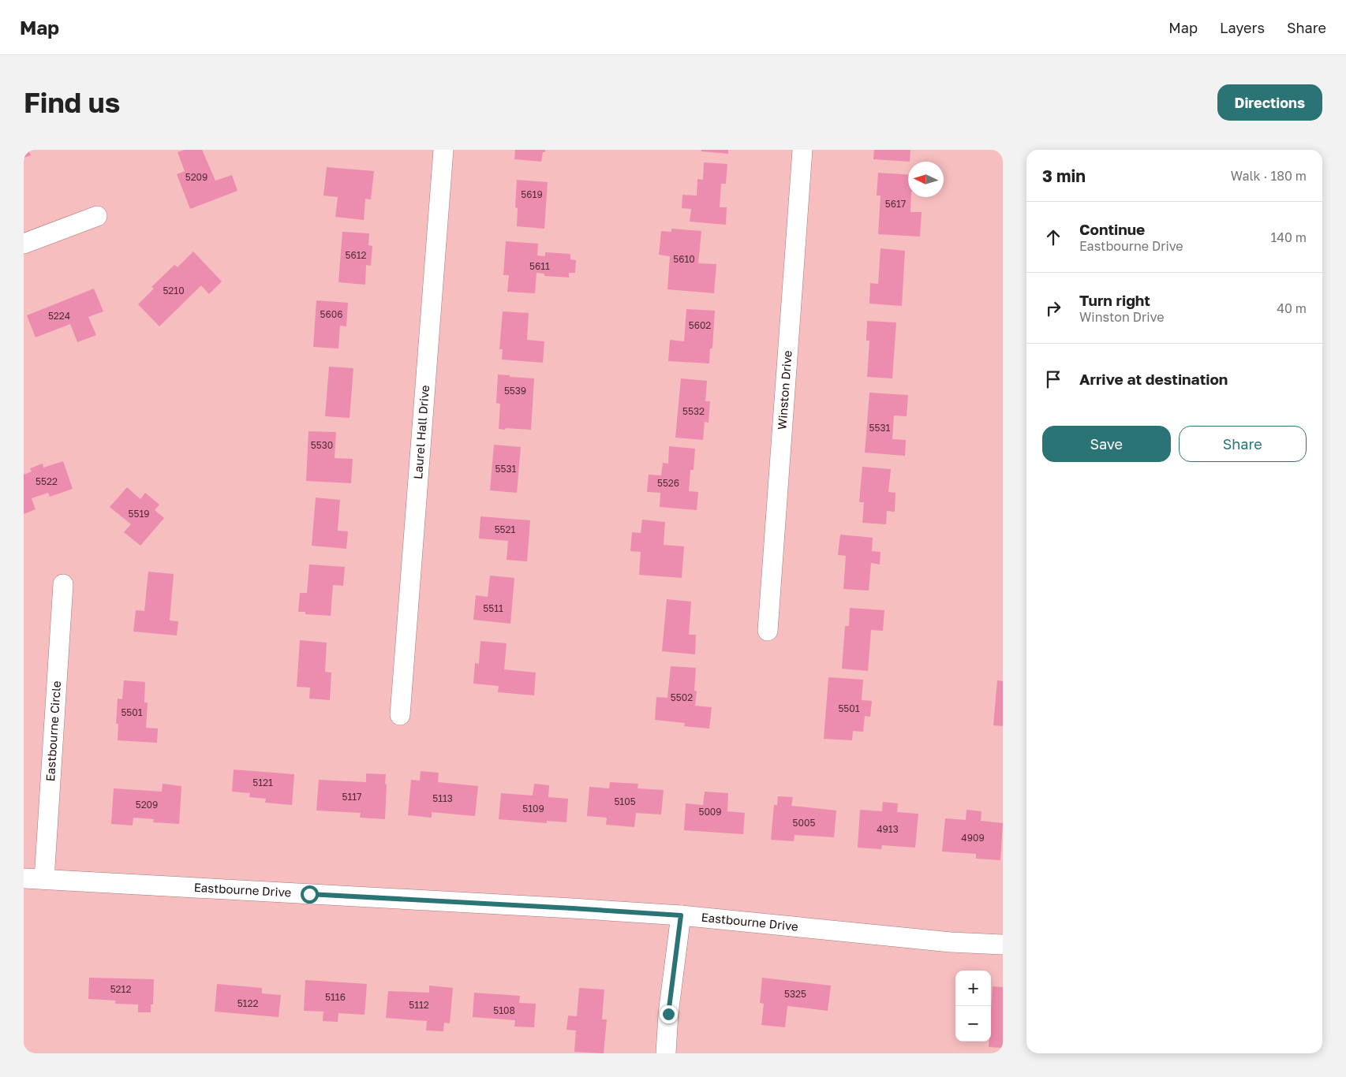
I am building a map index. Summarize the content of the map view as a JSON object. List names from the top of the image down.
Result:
{
  "streets": {
    "street": [
      "Winston Drive",
      "Laurel Hall Drive",
      "Eastbourne Circle",
      "Eastbourne Drive"
    ]
  },
  "crossings": [
    ["Eastbourne Circle", "Eastbourne Drive"]
  ],
  "house_numbers": [
    "5209",
    "5619",
    "5617",
    "5612",
    "5610",
    "5611",
    "5210",
    "5606",
    "5224",
    "5602",
    "5539",
    "5532",
    "5531",
    "5530",
    "5531",
    "5522",
    "5526",
    "5519",
    "5521",
    "5511",
    "5502",
    "5501",
    "5501",
    "5121",
    "5117",
    "5113",
    "5105",
    "5209",
    "5109",
    "5009",
    "5005",
    "4913",
    "4909",
    "5212",
    "5325",
    "5116",
    "5122",
    "5112",
    "5108"
  ],
  "north": "left",
  "page": {
    "header": "Map",
    "nav": ["Map", "Layers", "Share"],
    "buttons": [
      "Directions",
      ["Save", "Share"]
    ],
    "title": "Find us",
    "heading": ["3 min", "Walk · 180 m"],
    "list": [
      ["Continue", "Eastbourne Drive", "140 m"],
      ["Turn right", "Winston Drive", "40 m"],
      "Arrive at destination"
    ],
    "map_buttons": ["+", "−"]
  }
}
